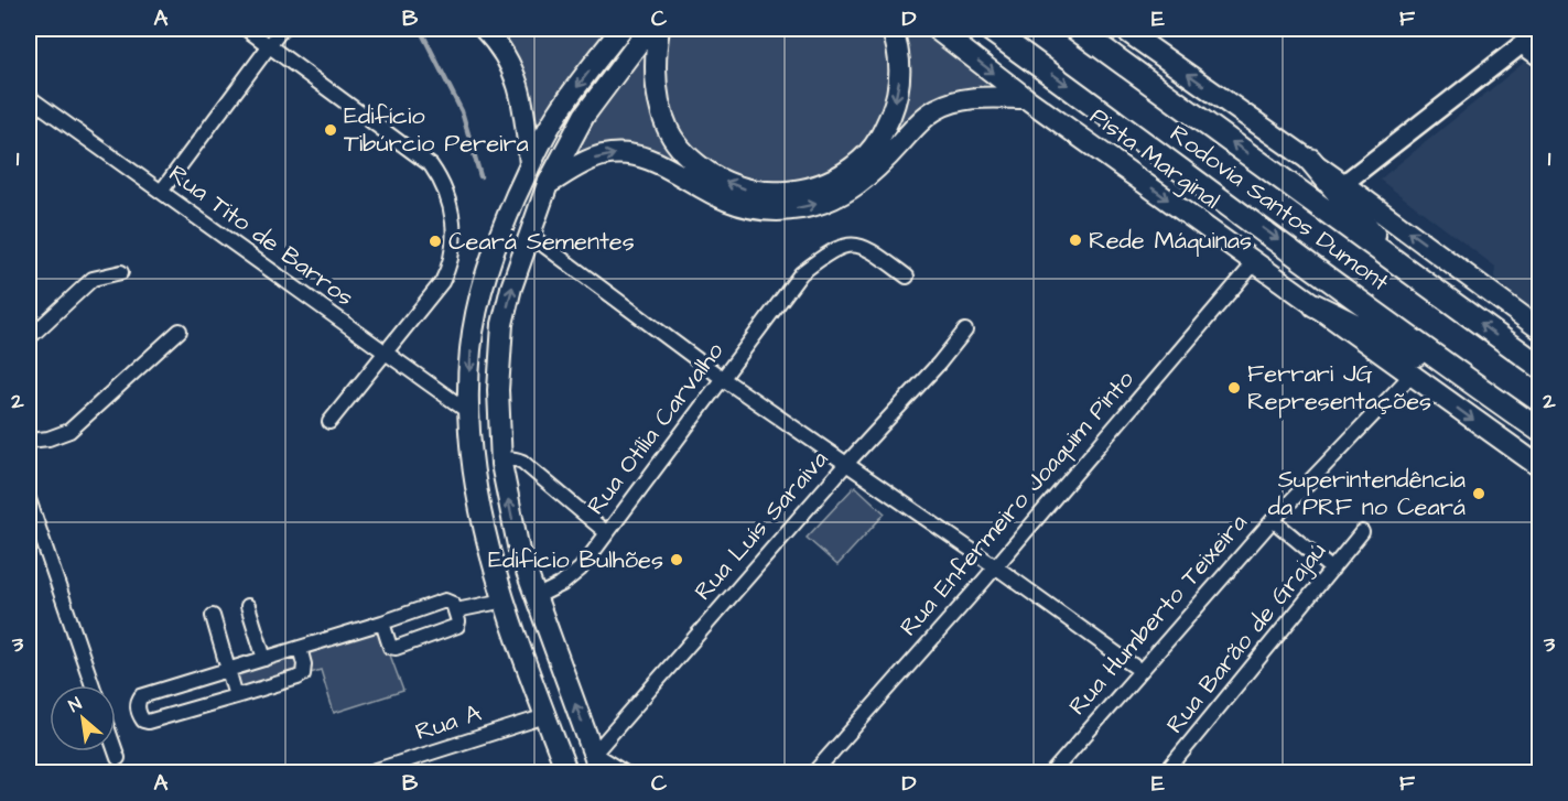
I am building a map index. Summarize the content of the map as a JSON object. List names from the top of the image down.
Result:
{
  "streets": {
    "highway": ["Rodovia Santos Dumont"],
    "main road": ["Pista Marginal"],
    "street": [
      "Rua Tito de Barros",
      "Rua Otília Carvalho",
      "Rua Enfermeiro Joaquim Pinto",
      "Rua Luís Saraiva",
      "Rua Humberto Teixeira",
      "Rua Barão de Grajaú",
      "Rua A"
    ]
  },
  "crossings": [
    ["Pista Marginal", "Rua Enfermeiro Joaquim Pinto"],
    ["Pista Marginal", "Rua Humberto Teixeira"]
  ],
  "places": [
    "Edifício Tibúrcio Pereira",
    "Rede Máquinas",
    "Ceará Sementes",
    "Ferrari JG Representações",
    "Superintendência da PRF no Ceará",
    "Edifício Bulhões"
  ],
  "north": "top left",
  "grid": {
    "columns": [
      "A",
      "B",
      "C",
      "D",
      "E",
      "F"
    ],
    "rows": ["1", "2", "3"]
  }
}
